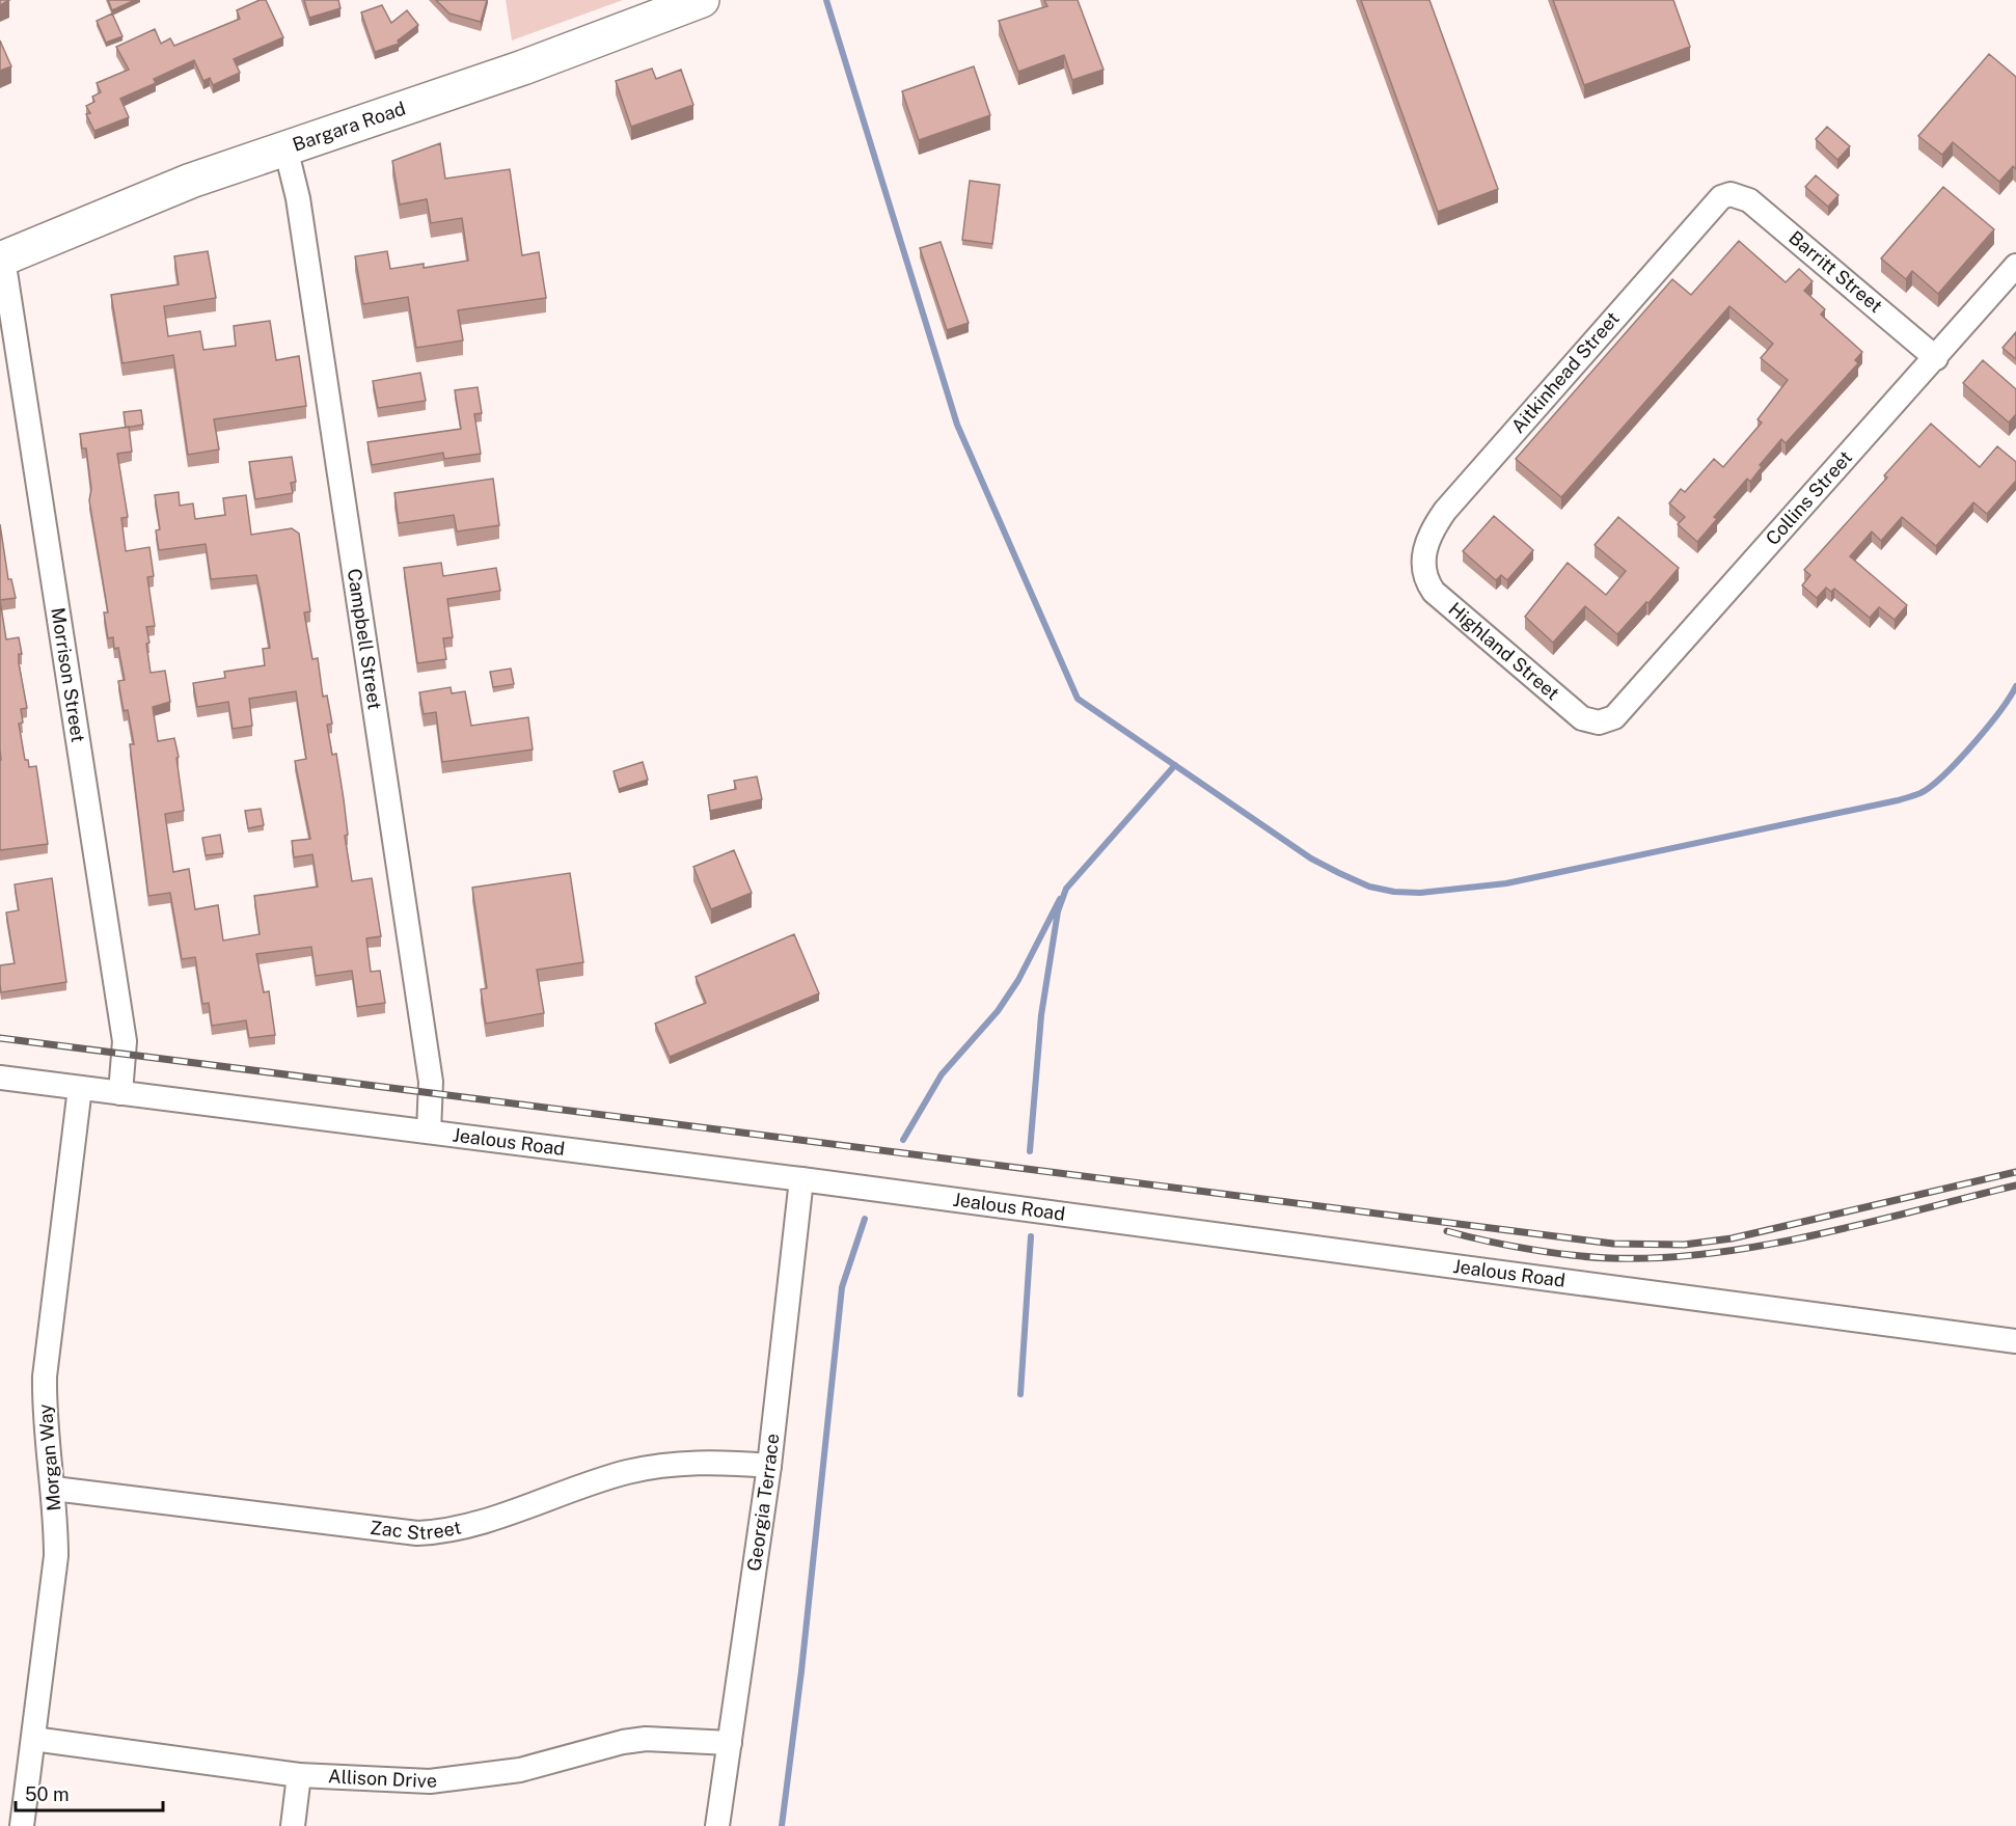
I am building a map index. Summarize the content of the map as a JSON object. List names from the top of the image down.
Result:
{
  "streets": {
    "main road": ["Bargara Road"],
    "street": [
      "Barritt Street",
      "Aitkinhead Street",
      "Collins Street",
      "Campbell Street",
      "Highland Street",
      "Morrison Street",
      "Jealous Road",
      "Morgan Way",
      "Georgia Terrace",
      "Zac Street",
      "Allison Drive"
    ]
  },
  "crossings": [
    ["Bargara Road", "Campbell Street"],
    ["Bargara Road", "Morrison Street"],
    ["Barritt Street", "Aitkinhead Street"],
    ["Barritt Street", "Collins Street"],
    ["Aitkinhead Street", "Highland Street"],
    ["Collins Street", "Highland Street"],
    ["Campbell Street", "Jealous Road"],
    ["Morrison Street", "Jealous Road"],
    ["Jealous Road", "Morgan Way"],
    ["Jealous Road", "Georgia Terrace"],
    ["Morgan Way", "Zac Street"],
    ["Morgan Way", "Allison Drive"],
    ["Georgia Terrace", "Zac Street"],
    ["Georgia Terrace", "Allison Drive"]
  ],
  "scale_bar": "50 m"
}
